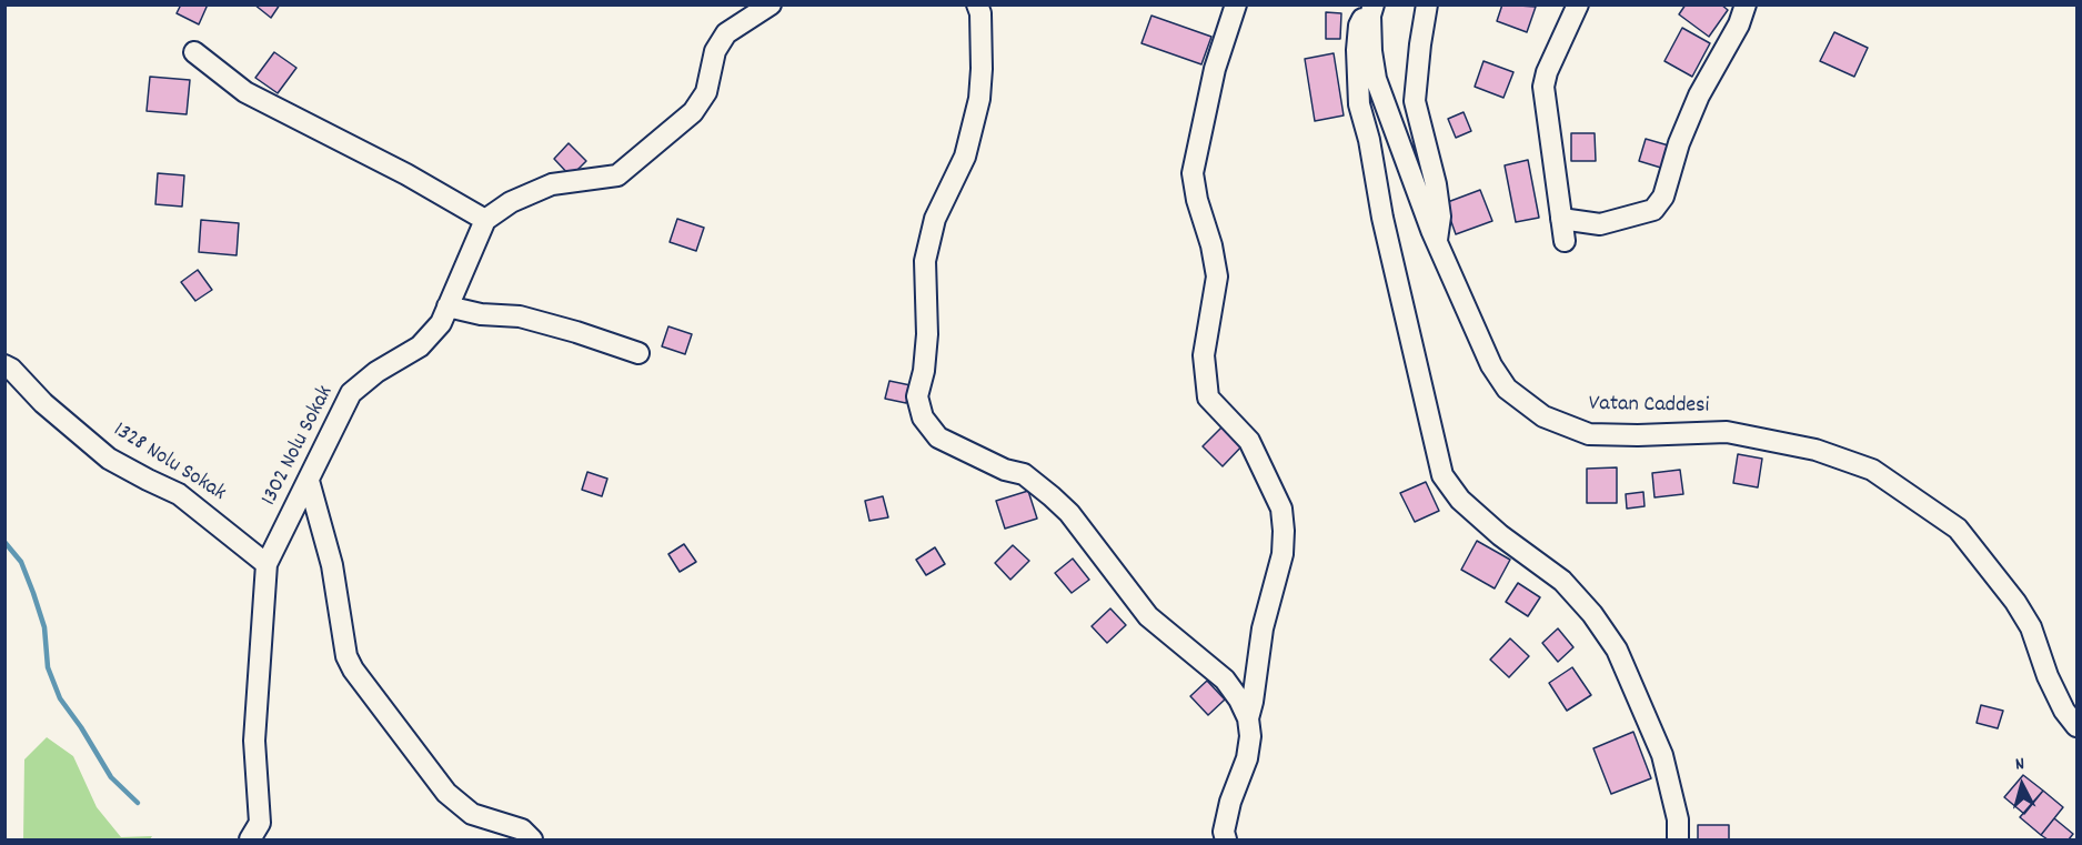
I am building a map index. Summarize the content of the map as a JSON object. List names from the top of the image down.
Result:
{
  "streets": {
    "street": ["Vatan Caddesi", "1302 Nolu Sokak", "1328 Nolu Sokak"]
  },
  "crossings": [
    ["1302 Nolu Sokak", "1328 Nolu Sokak"]
  ],
  "north": "top"
}
